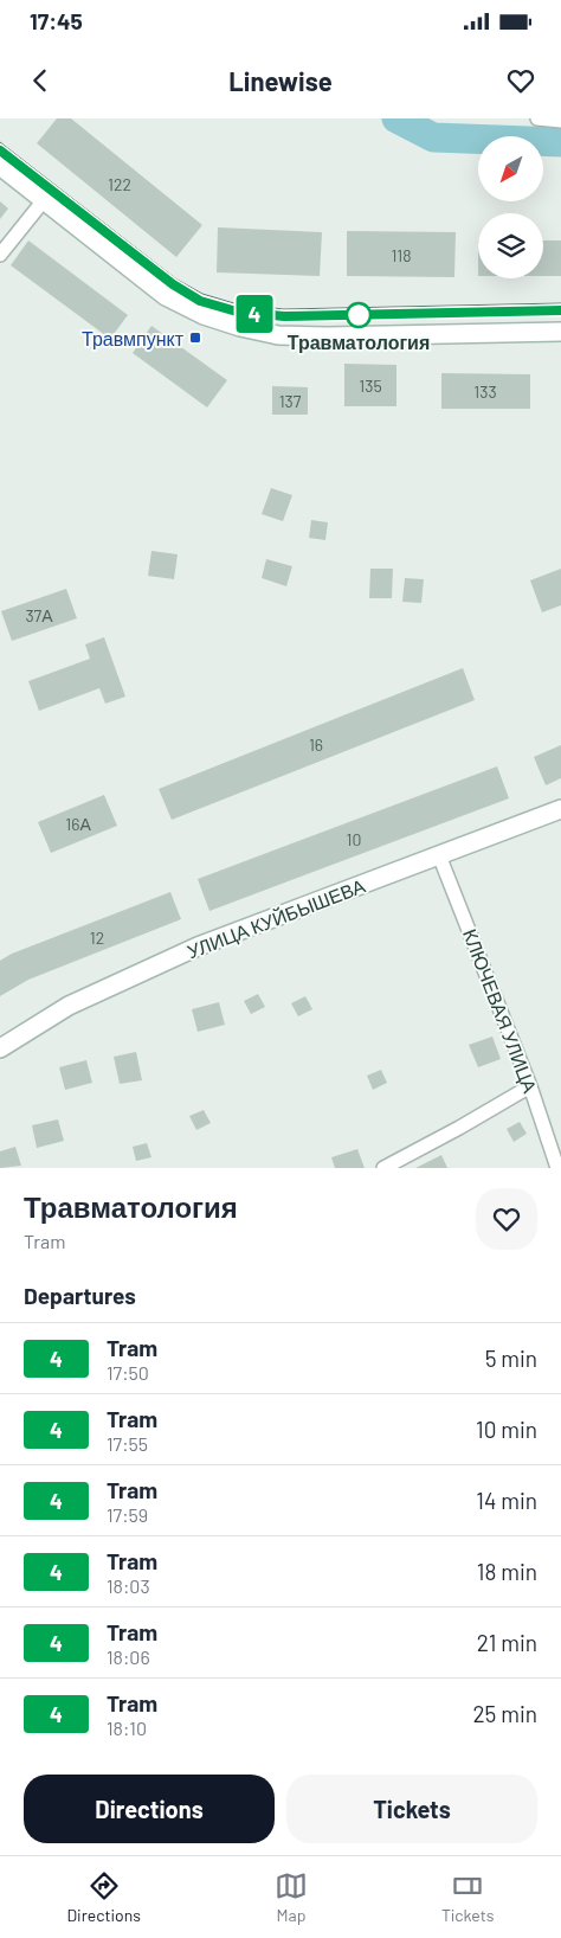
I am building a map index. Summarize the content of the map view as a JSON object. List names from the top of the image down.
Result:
{
  "streets": {
    "main road": ["УЛИЦА КУЙБЫШЕВА"],
    "street": ["КЛЮЧЕВАЯ УЛИЦА"]
  },
  "crossings": [
    ["УЛИЦА КУЙБЫШЕВА", "КЛЮЧЕВАЯ УЛИЦА"]
  ],
  "places": {
    "other": ["Травматология"],
    "transit": ["Травмпункт"]
  },
  "lines": ["tram line 4"],
  "house_numbers": [
    "122",
    "118",
    "135",
    "133",
    "137",
    "37А",
    "16",
    "16А",
    "10",
    "12"
  ],
  "north": "bottom left",
  "page": {
    "status": "17:45",
    "header": "Linewise",
    "on_map": "4",
    "heading": [
      ["Травматология", "Tram"],
      "Departures"
    ],
    "list": [
      {
        "mark": "4",
        "name": "Tram",
        "note": "17:50",
        "value": "5 min"
      },
      {
        "mark": "4",
        "name": "Tram",
        "note": "17:55",
        "value": "10 min"
      },
      {
        "mark": "4",
        "name": "Tram",
        "note": "17:59",
        "value": "14 min"
      },
      {
        "mark": "4",
        "name": "Tram",
        "note": "18:03",
        "value": "18 min"
      },
      {
        "mark": "4",
        "name": "Tram",
        "note": "18:06",
        "value": "21 min"
      },
      {
        "mark": "4",
        "name": "Tram",
        "note": "18:10",
        "value": "25 min"
      }
    ],
    "buttons": ["Directions", "Tickets"],
    "tabs": ["Directions", "Map", "Tickets"]
  }
}
